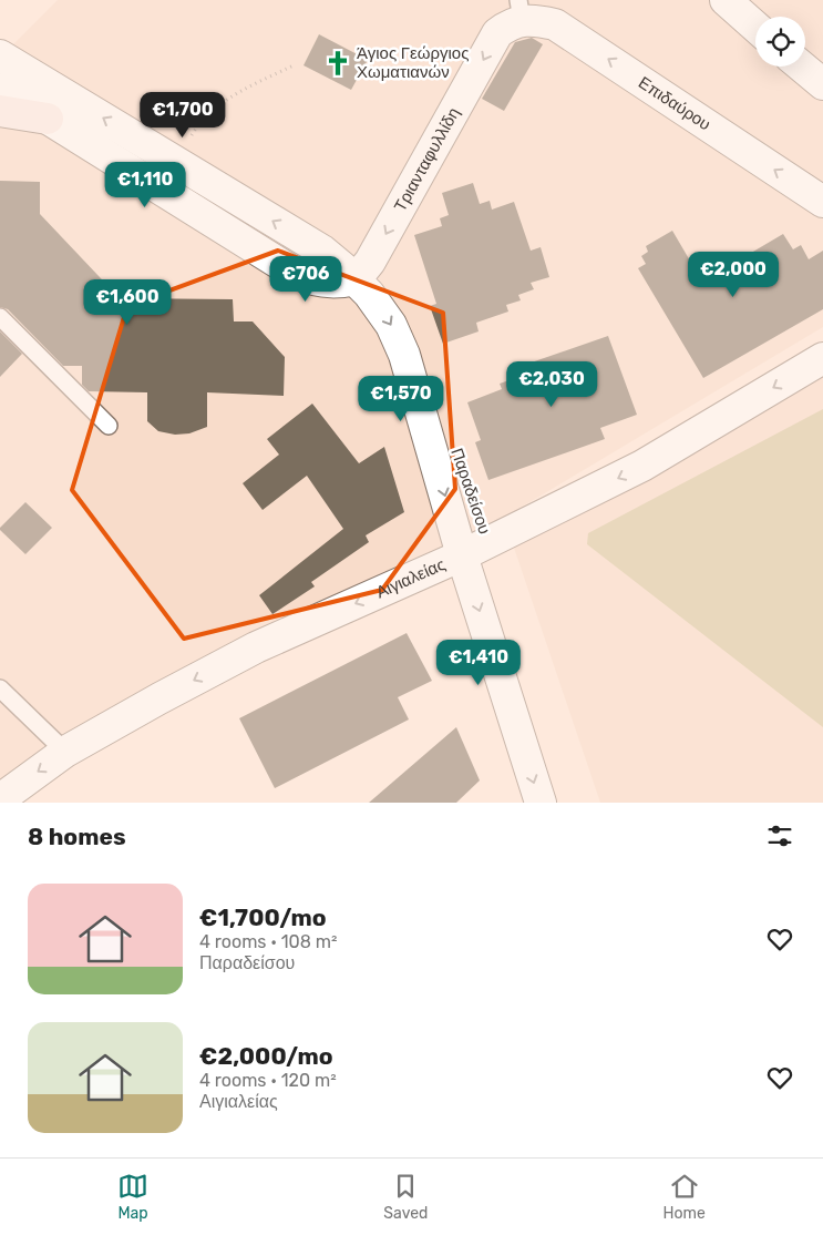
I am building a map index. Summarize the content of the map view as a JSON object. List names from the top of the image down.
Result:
{
  "streets": {
    "street": [
      "Επιδαύρου",
      "Τριανταφυλλίδη",
      "Παραδείσου",
      "Αιγιαλείας"
    ]
  },
  "crossings": [
    ["Επιδαύρου", "Τριανταφυλλίδη"],
    ["Τριανταφυλλίδη", "Παραδείσου"],
    ["Παραδείσου", "Αιγιαλείας"]
  ],
  "one_way": ["Επιδαύρου", "Τριανταφυλλίδη", "Αιγιαλείας"],
  "places": {
    "church": ["Άγιος Γεώργιος Χωματιανών"]
  },
  "page": {
    "price": [
      "€1,700",
      "€1,110",
      "€2,000",
      "€706",
      "€1,600",
      "€2,030",
      "€1,570",
      "€1,410"
    ],
    "heading": "8 homes",
    "list": [
      {
        "name": "€1,700/mo",
        "note": "4 rooms · 108 m² · Παραδείσου"
      },
      {
        "name": "€2,000/mo",
        "note": "4 rooms · 120 m² · Αιγιαλείας"
      }
    ],
    "tabs": ["Map", "Saved", "Home"]
  }
}
